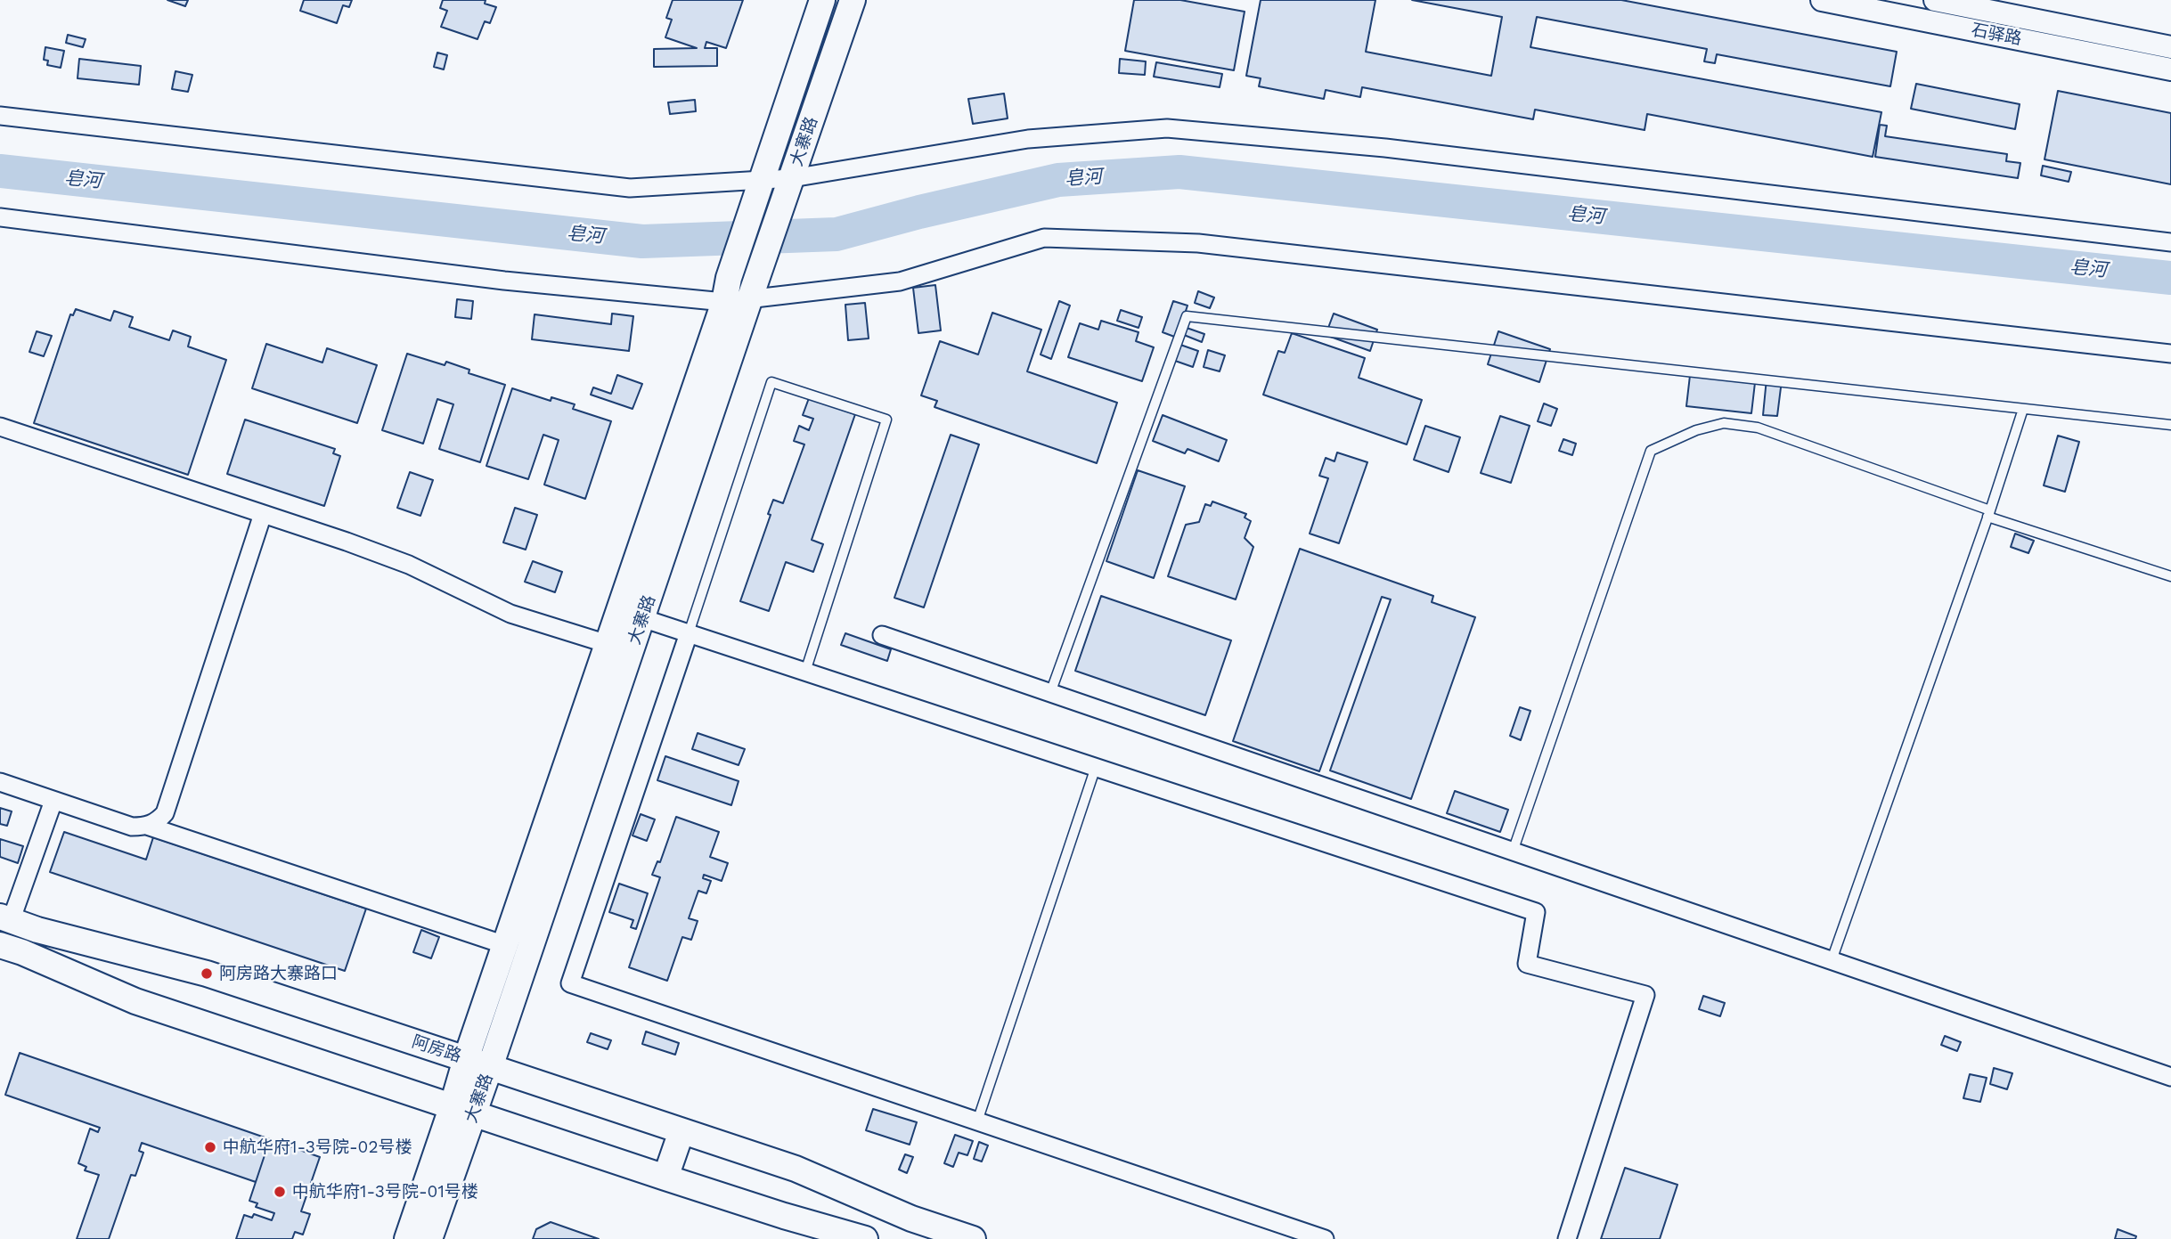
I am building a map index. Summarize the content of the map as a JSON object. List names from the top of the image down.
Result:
{
  "streets": {
    "main road": ["大寨路", "阿房路"],
    "street": ["石驿路"]
  },
  "crossings": [
    ["大寨路", "阿房路"]
  ],
  "water": ["皂河"],
  "places": ["阿房路大寨路口", "中航华府1-3号院-02号楼", "中航华府1-3号院-01号楼"]
}
